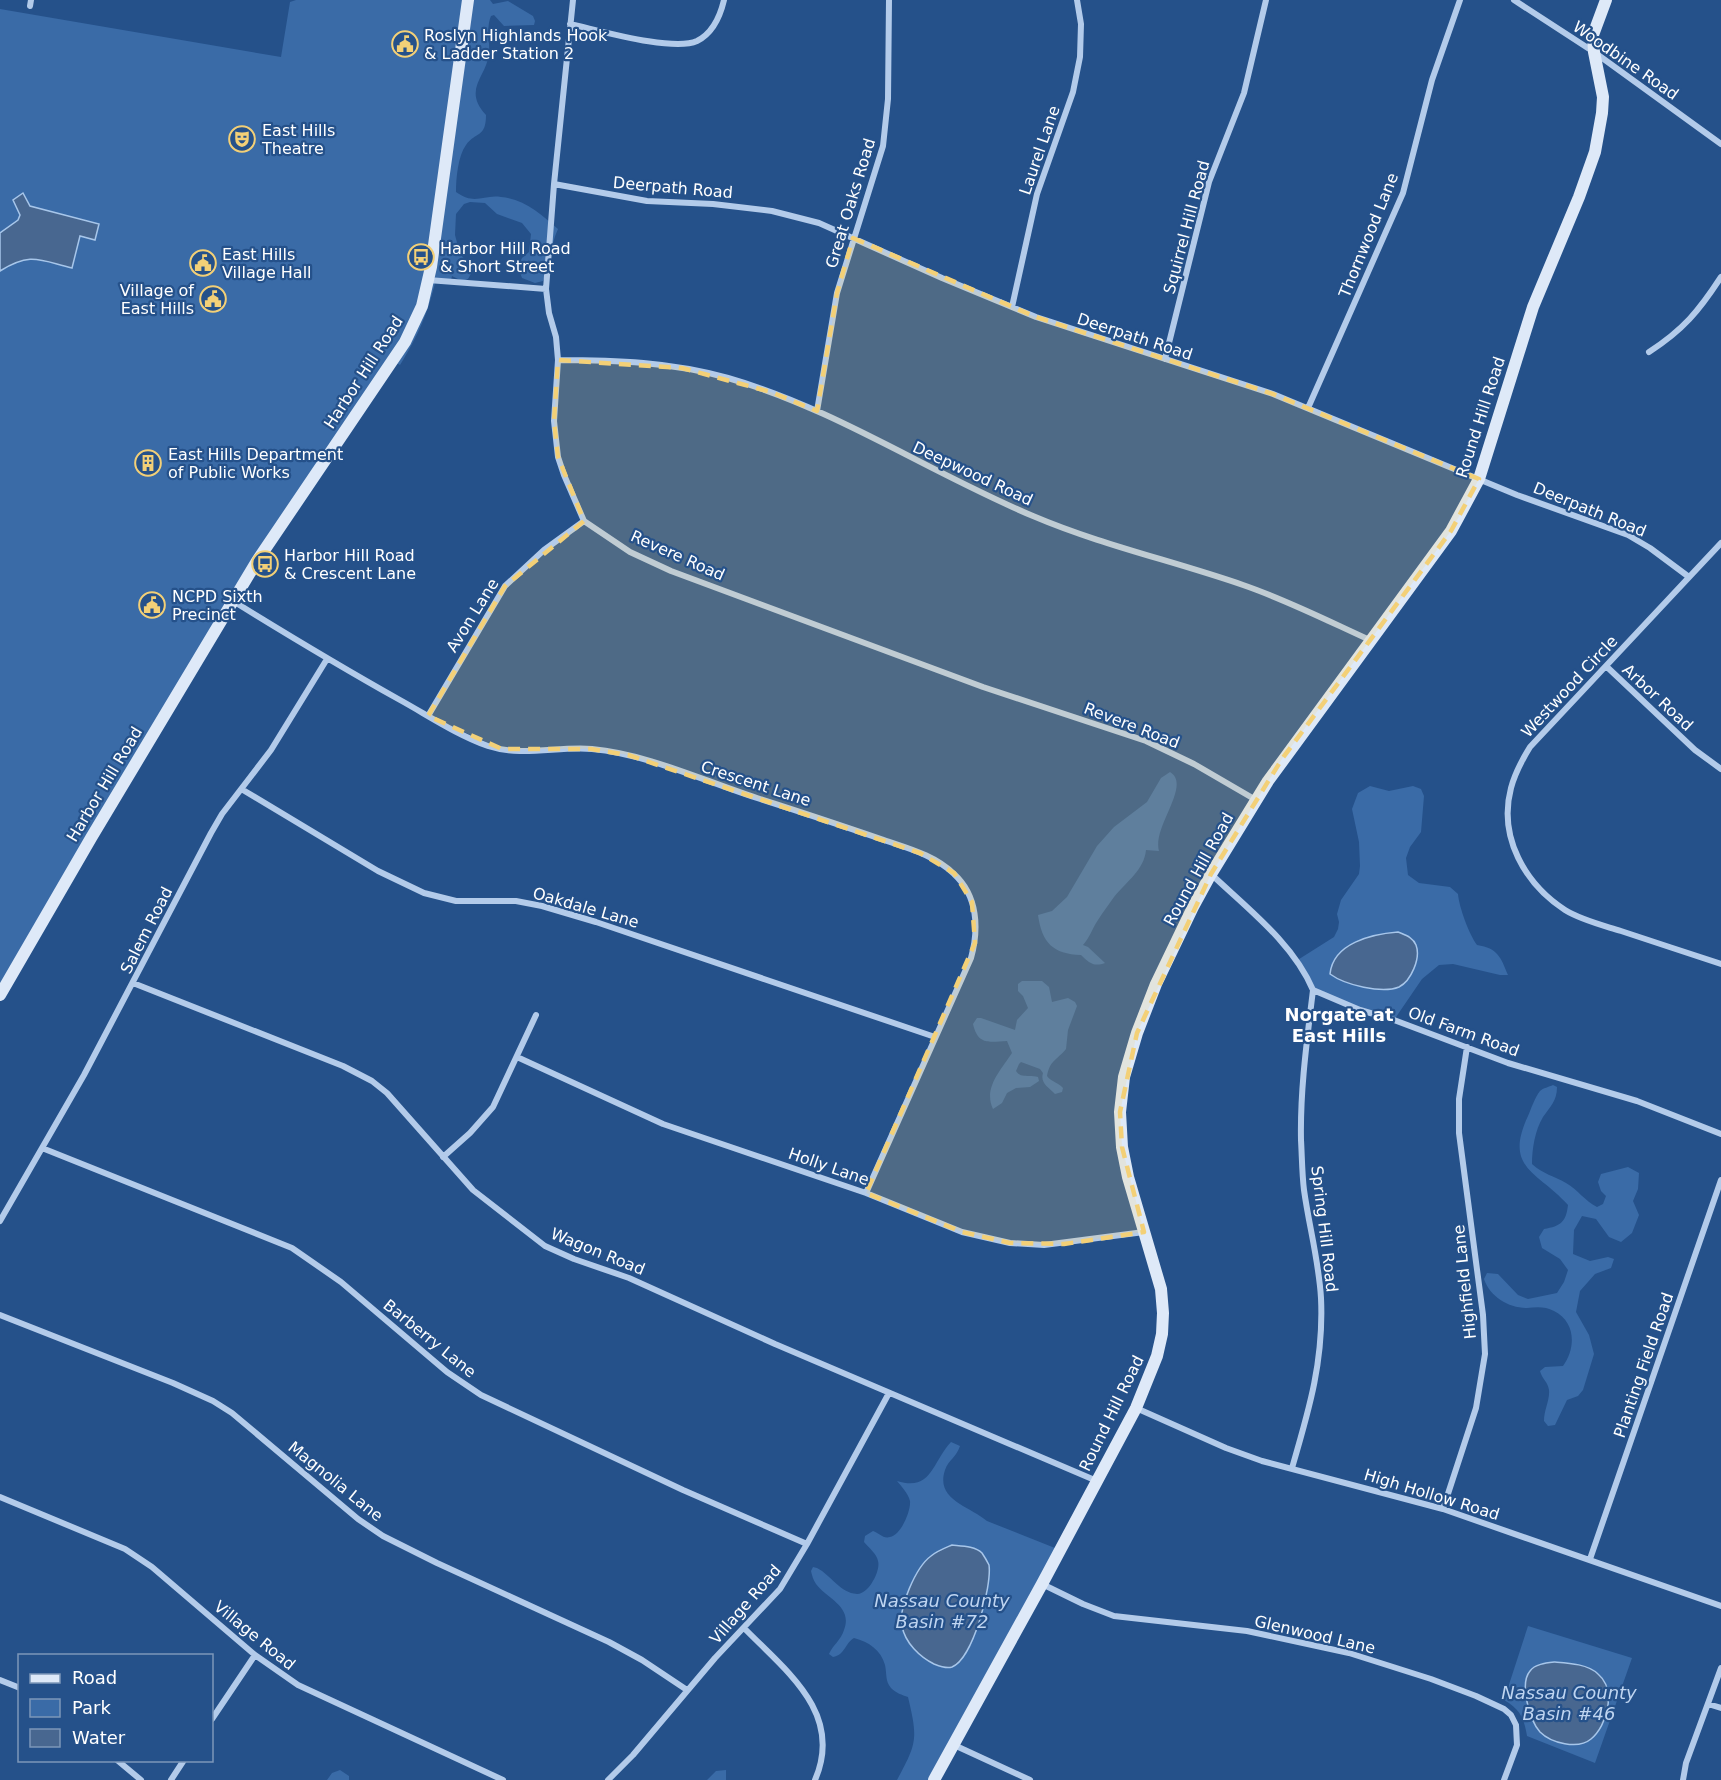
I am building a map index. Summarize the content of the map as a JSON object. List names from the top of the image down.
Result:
{
  "streets": {
    "street": [
      "Woodbine Road",
      "Laurel Lane",
      "Deerpath Road",
      "Great Oaks Road",
      "Squirrel Hill Road",
      "Thornwood Lane",
      "Harbor Hill Road",
      "Round Hill Road",
      "Deepwood Road",
      "Revere Road",
      "Avon Lane",
      "Westwood Circle",
      "Arbor Road",
      "Crescent Lane",
      "Oakdale Lane",
      "Salem Road",
      "Old Farm Road",
      "Holly Lane",
      "Spring Hill Road",
      "Wagon Road",
      "Highfield Lane",
      "Barberry Lane",
      "Planting Field Road",
      "Magnolia Lane",
      "High Hollow Road",
      "Village Road",
      "Glenwood Lane"
    ]
  },
  "crossings": [
    ["Woodbine Road", "Round Hill Road"],
    ["Laurel Lane", "Deerpath Road"],
    ["Deerpath Road", "Great Oaks Road"],
    ["Deerpath Road", "Squirrel Hill Road"],
    ["Deerpath Road", "Thornwood Lane"],
    ["Deerpath Road", "Round Hill Road"],
    ["Deerpath Road", "Westwood Circle"],
    ["Great Oaks Road", "Deepwood Road"],
    ["Harbor Hill Road", "Crescent Lane"],
    ["Round Hill Road", "Deepwood Road"],
    ["Round Hill Road", "Revere Road"],
    ["Round Hill Road", "Holly Lane"],
    ["Round Hill Road", "Wagon Road"],
    ["Round Hill Road", "High Hollow Road"],
    ["Round Hill Road", "Glenwood Lane"],
    ["Revere Road", "Avon Lane"],
    ["Avon Lane", "Crescent Lane"],
    ["Westwood Circle", "Arbor Road"],
    ["Crescent Lane", "Oakdale Lane"],
    ["Crescent Lane", "Salem Road"],
    ["Crescent Lane", "Holly Lane"],
    ["Oakdale Lane", "Salem Road"],
    ["Salem Road", "Wagon Road"],
    ["Salem Road", "Barberry Lane"],
    ["Old Farm Road", "Spring Hill Road"],
    ["Old Farm Road", "Highfield Lane"],
    ["Spring Hill Road", "High Hollow Road"],
    ["Wagon Road", "Village Road"],
    ["Highfield Lane", "High Hollow Road"],
    ["Barberry Lane", "Village Road"],
    ["Planting Field Road", "High Hollow Road"],
    ["Magnolia Lane", "Village Road"]
  ],
  "districts": ["Norgate at East Hills"],
  "water": ["Nassau County Basin #72", "Nassau County Basin #46"],
  "places": {
    "public building": [
      "Roslyn Highlands Hook & Ladder Station 2",
      "East Hills Village Hall",
      "Village of East Hills",
      "NCPD Sixth Precinct"
    ],
    "theatre": ["East Hills Theatre"],
    "bus stop": ["Harbor Hill Road & Short Street", "Harbor Hill Road & Crescent Lane"],
    "building": ["East Hills Department of Public Works"]
  },
  "legend": ["Road", "Park", "Water"]
}
